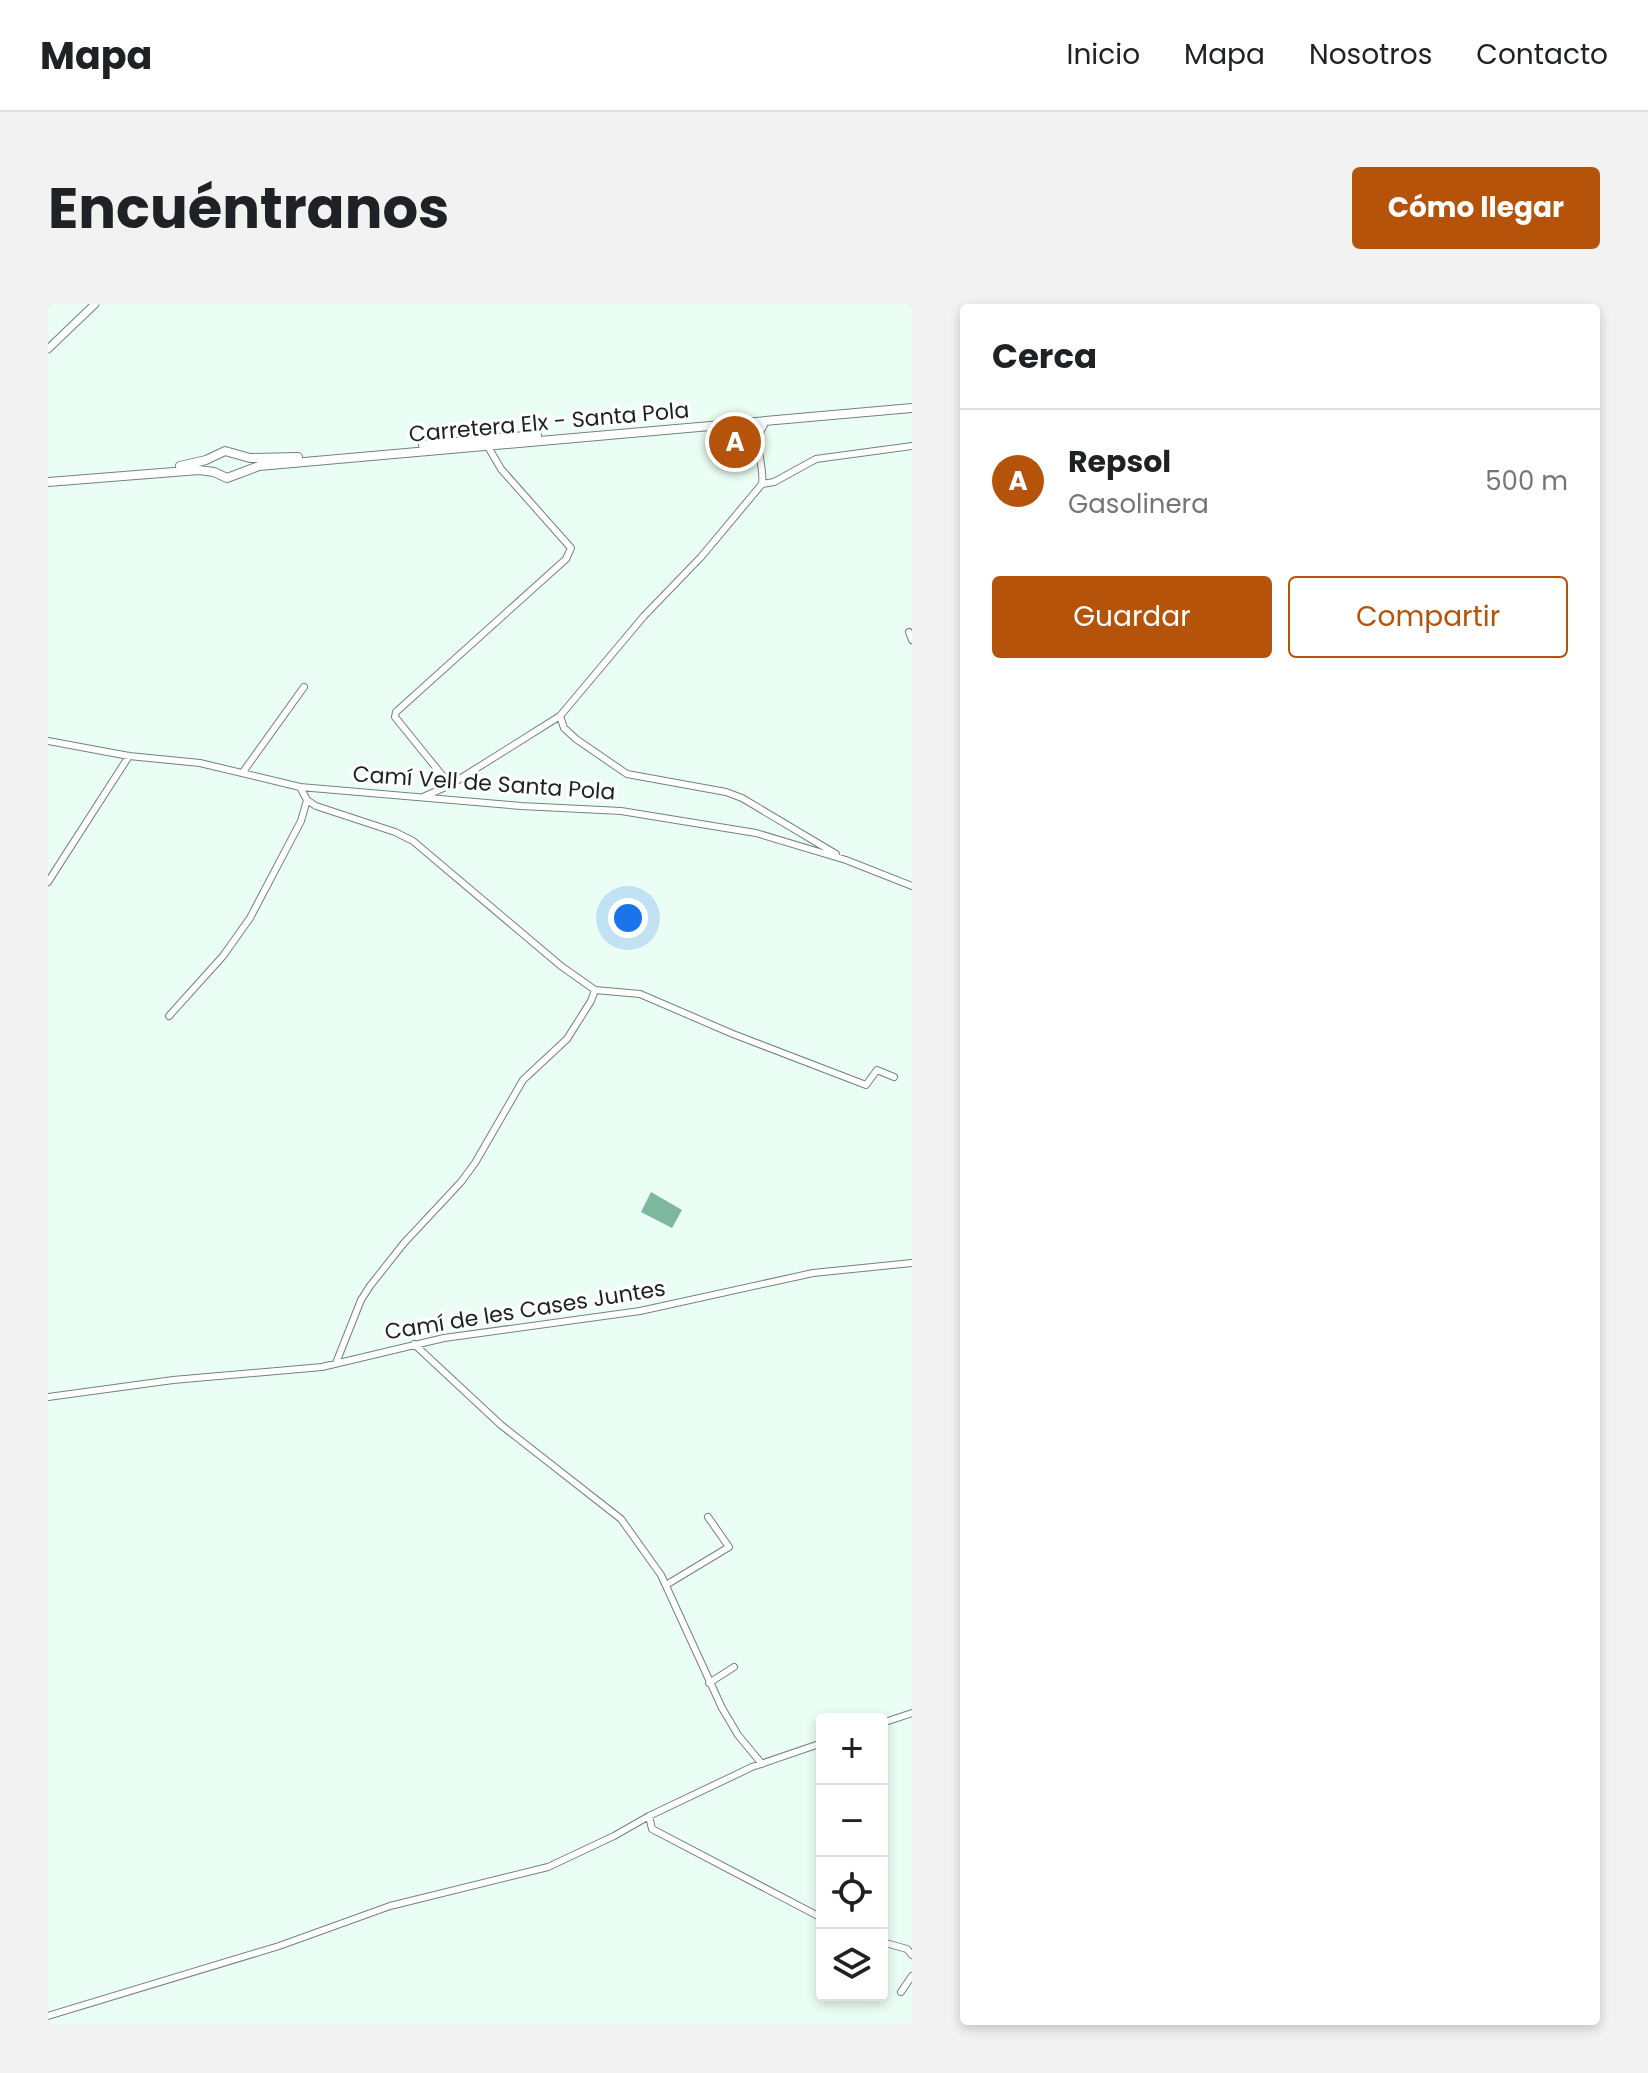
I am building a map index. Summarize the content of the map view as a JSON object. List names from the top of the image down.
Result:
{
  "streets": {
    "main road": ["Carretera Elx - Santa Pola"],
    "street": ["Camí Vell de Santa Pola", "Camí de les Cases Juntes"]
  },
  "page": {
    "header": "Mapa",
    "nav": [
      "Inicio",
      "Mapa",
      "Nosotros",
      "Contacto"
    ],
    "title": "Encuéntranos",
    "buttons": [
      "Cómo llegar",
      ["Guardar", "Compartir"]
    ],
    "heading": "Cerca",
    "list": [
      {
        "mark": "A",
        "name": "Repsol",
        "note": "Gasolinera",
        "value": "500 m"
      }
    ],
    "pins": "A",
    "map_buttons": ["+", "−"]
  }
}
